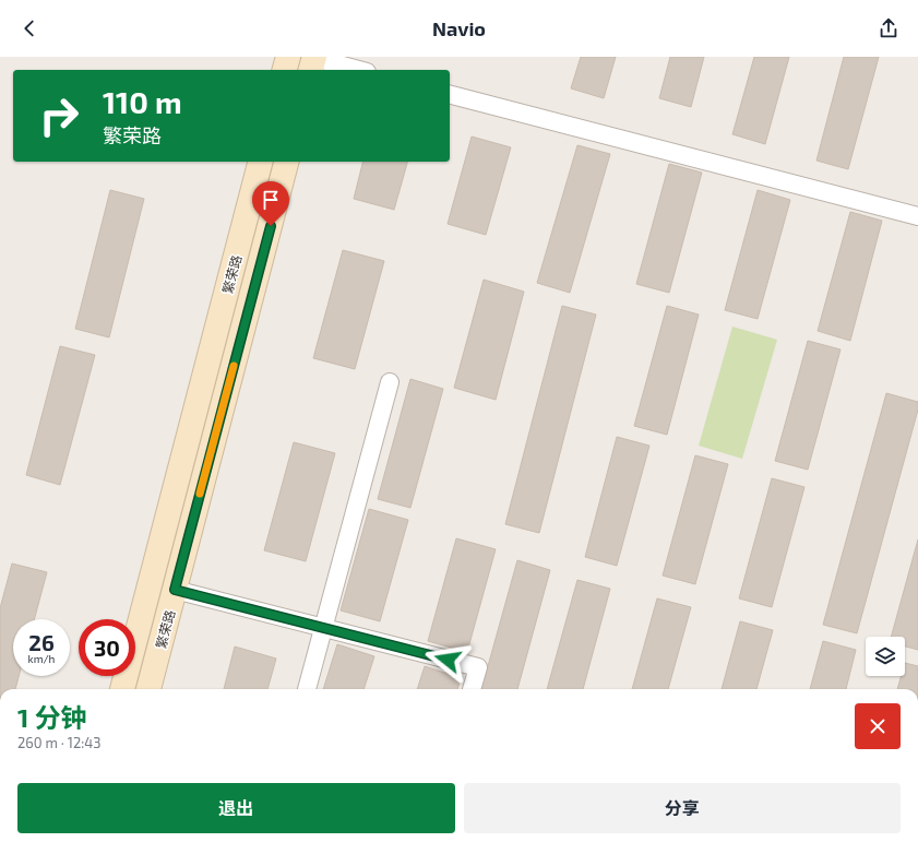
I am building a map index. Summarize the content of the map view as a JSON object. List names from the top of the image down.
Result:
{
  "streets": {
    "main road": ["繁荣路"]
  },
  "page": {
    "header": "Navio",
    "turn": ["110 m", "繁荣路"],
    "speed": "26 km/h",
    "limit": "30",
    "heading": ["1 分钟", "260 m · 12:43"],
    "buttons": ["退出", "分享"]
  }
}
